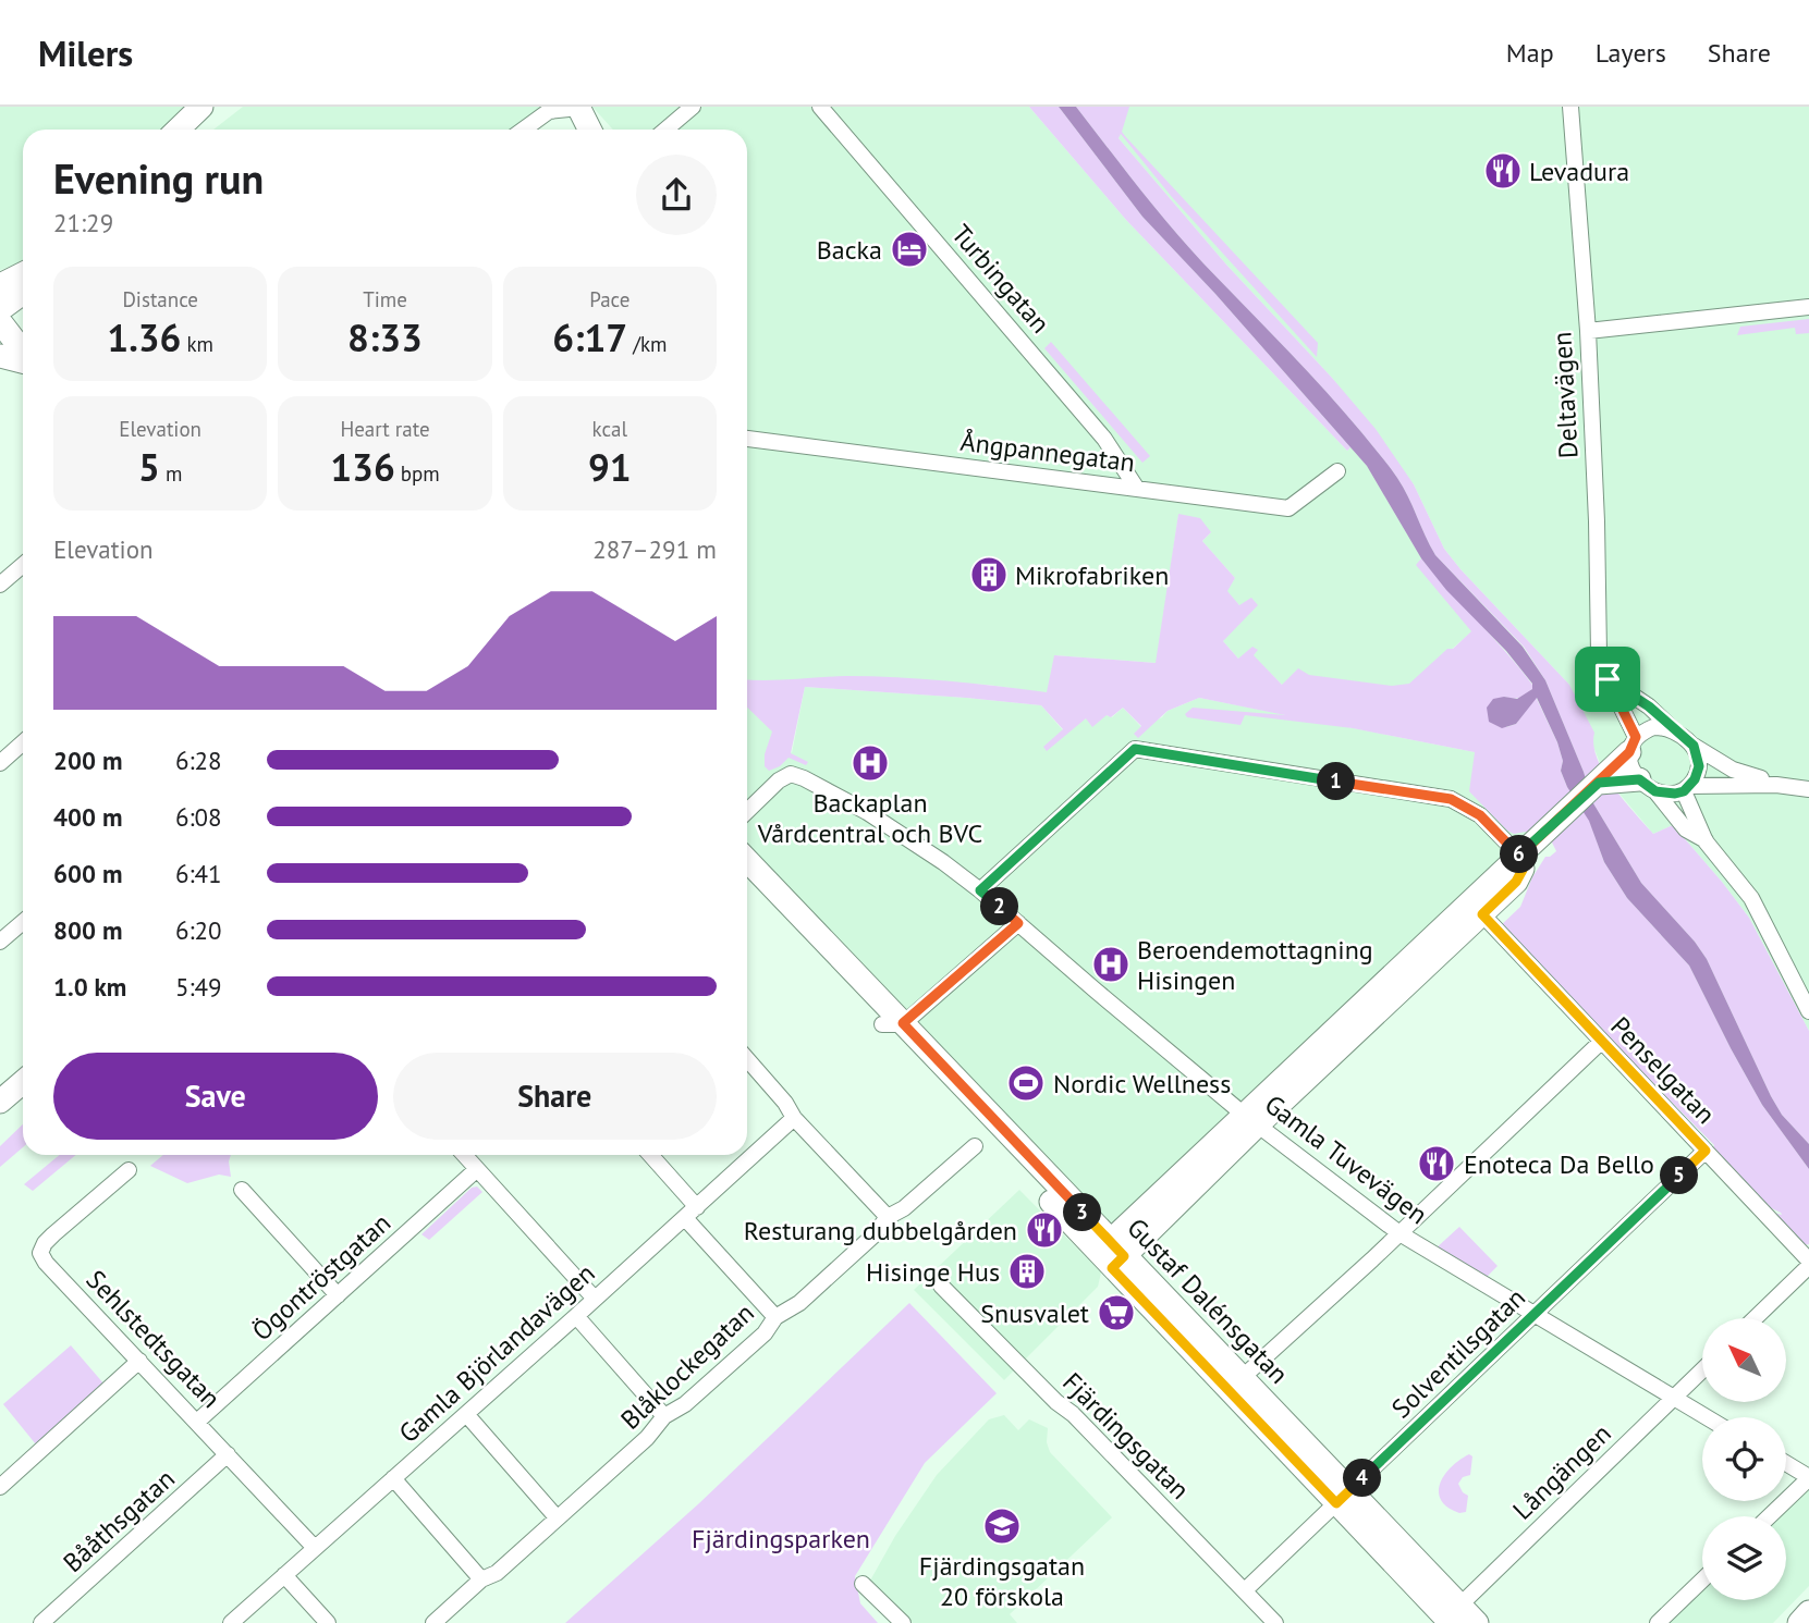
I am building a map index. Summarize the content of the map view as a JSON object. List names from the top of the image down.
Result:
{
  "streets": {
    "street": [
      "Turbingatan",
      "Deltavägen",
      "Ångpannegatan",
      "Penselgatan",
      "Gamla Tuvevägen",
      "Ögontröstgatan",
      "Gustaf Dalénsgatan",
      "Sehlstedtsgatan",
      "Gamla Björlandavägen",
      "Solventilsgatan",
      "Blåklockegatan",
      "Fjärdingsgatan",
      "Långängen",
      "Bååthsgatan"
    ]
  },
  "crossings": [
    ["Turbingatan", "Ångpannegatan"],
    ["Penselgatan", "Solventilsgatan"],
    ["Gamla Tuvevägen", "Solventilsgatan"],
    ["Gamla Tuvevägen", "Långängen"],
    ["Ögontröstgatan", "Sehlstedtsgatan"],
    ["Gustaf Dalénsgatan", "Solventilsgatan"],
    ["Gustaf Dalénsgatan", "Långängen"],
    ["Sehlstedtsgatan", "Gamla Björlandavägen"],
    ["Sehlstedtsgatan", "Bååthsgatan"],
    ["Solventilsgatan", "Fjärdingsgatan"]
  ],
  "parks": ["Fjärdingsparken"],
  "places": {
    "restaurant": ["Levadura", "Enoteca Da Bello", "Resturang dubbelgården"],
    "hotel": ["Backa"],
    "building": ["Mikrofabriken", "Hisinge Hus"],
    "hospital": ["Backaplan Vårdcentral och BVC", "Beroendemottagning Hisingen"],
    "sports": ["Nordic Wellness"],
    "supermarket": ["Snusvalet"],
    "school or university": ["Fjärdingsgatan 20 förskola"]
  },
  "north": "top left",
  "page": {
    "header": "Milers",
    "nav": ["Map", "Layers", "Share"],
    "heading": ["Evening run", "21:29"],
    "stats": [
      ["Distance", "1.36 km"],
      ["Time", "8:33"],
      ["Pace", "6:17 /km"],
      ["Elevation", "5 m"],
      ["Heart rate", "136 bpm"],
      ["kcal", "91"]
    ],
    "chart": ["Elevation", "287–291 m"],
    "list": [
      {
        "name": "200 m",
        "note": "6:28"
      },
      {
        "name": "400 m",
        "note": "6:08"
      },
      {
        "name": "600 m",
        "note": "6:41"
      },
      {
        "name": "800 m",
        "note": "6:20"
      },
      {
        "name": "1.0 km",
        "note": "5:49"
      }
    ],
    "pins": [
      "1",
      "6",
      "2",
      "5",
      "3",
      "4"
    ],
    "buttons": ["Save", "Share"]
  }
}
